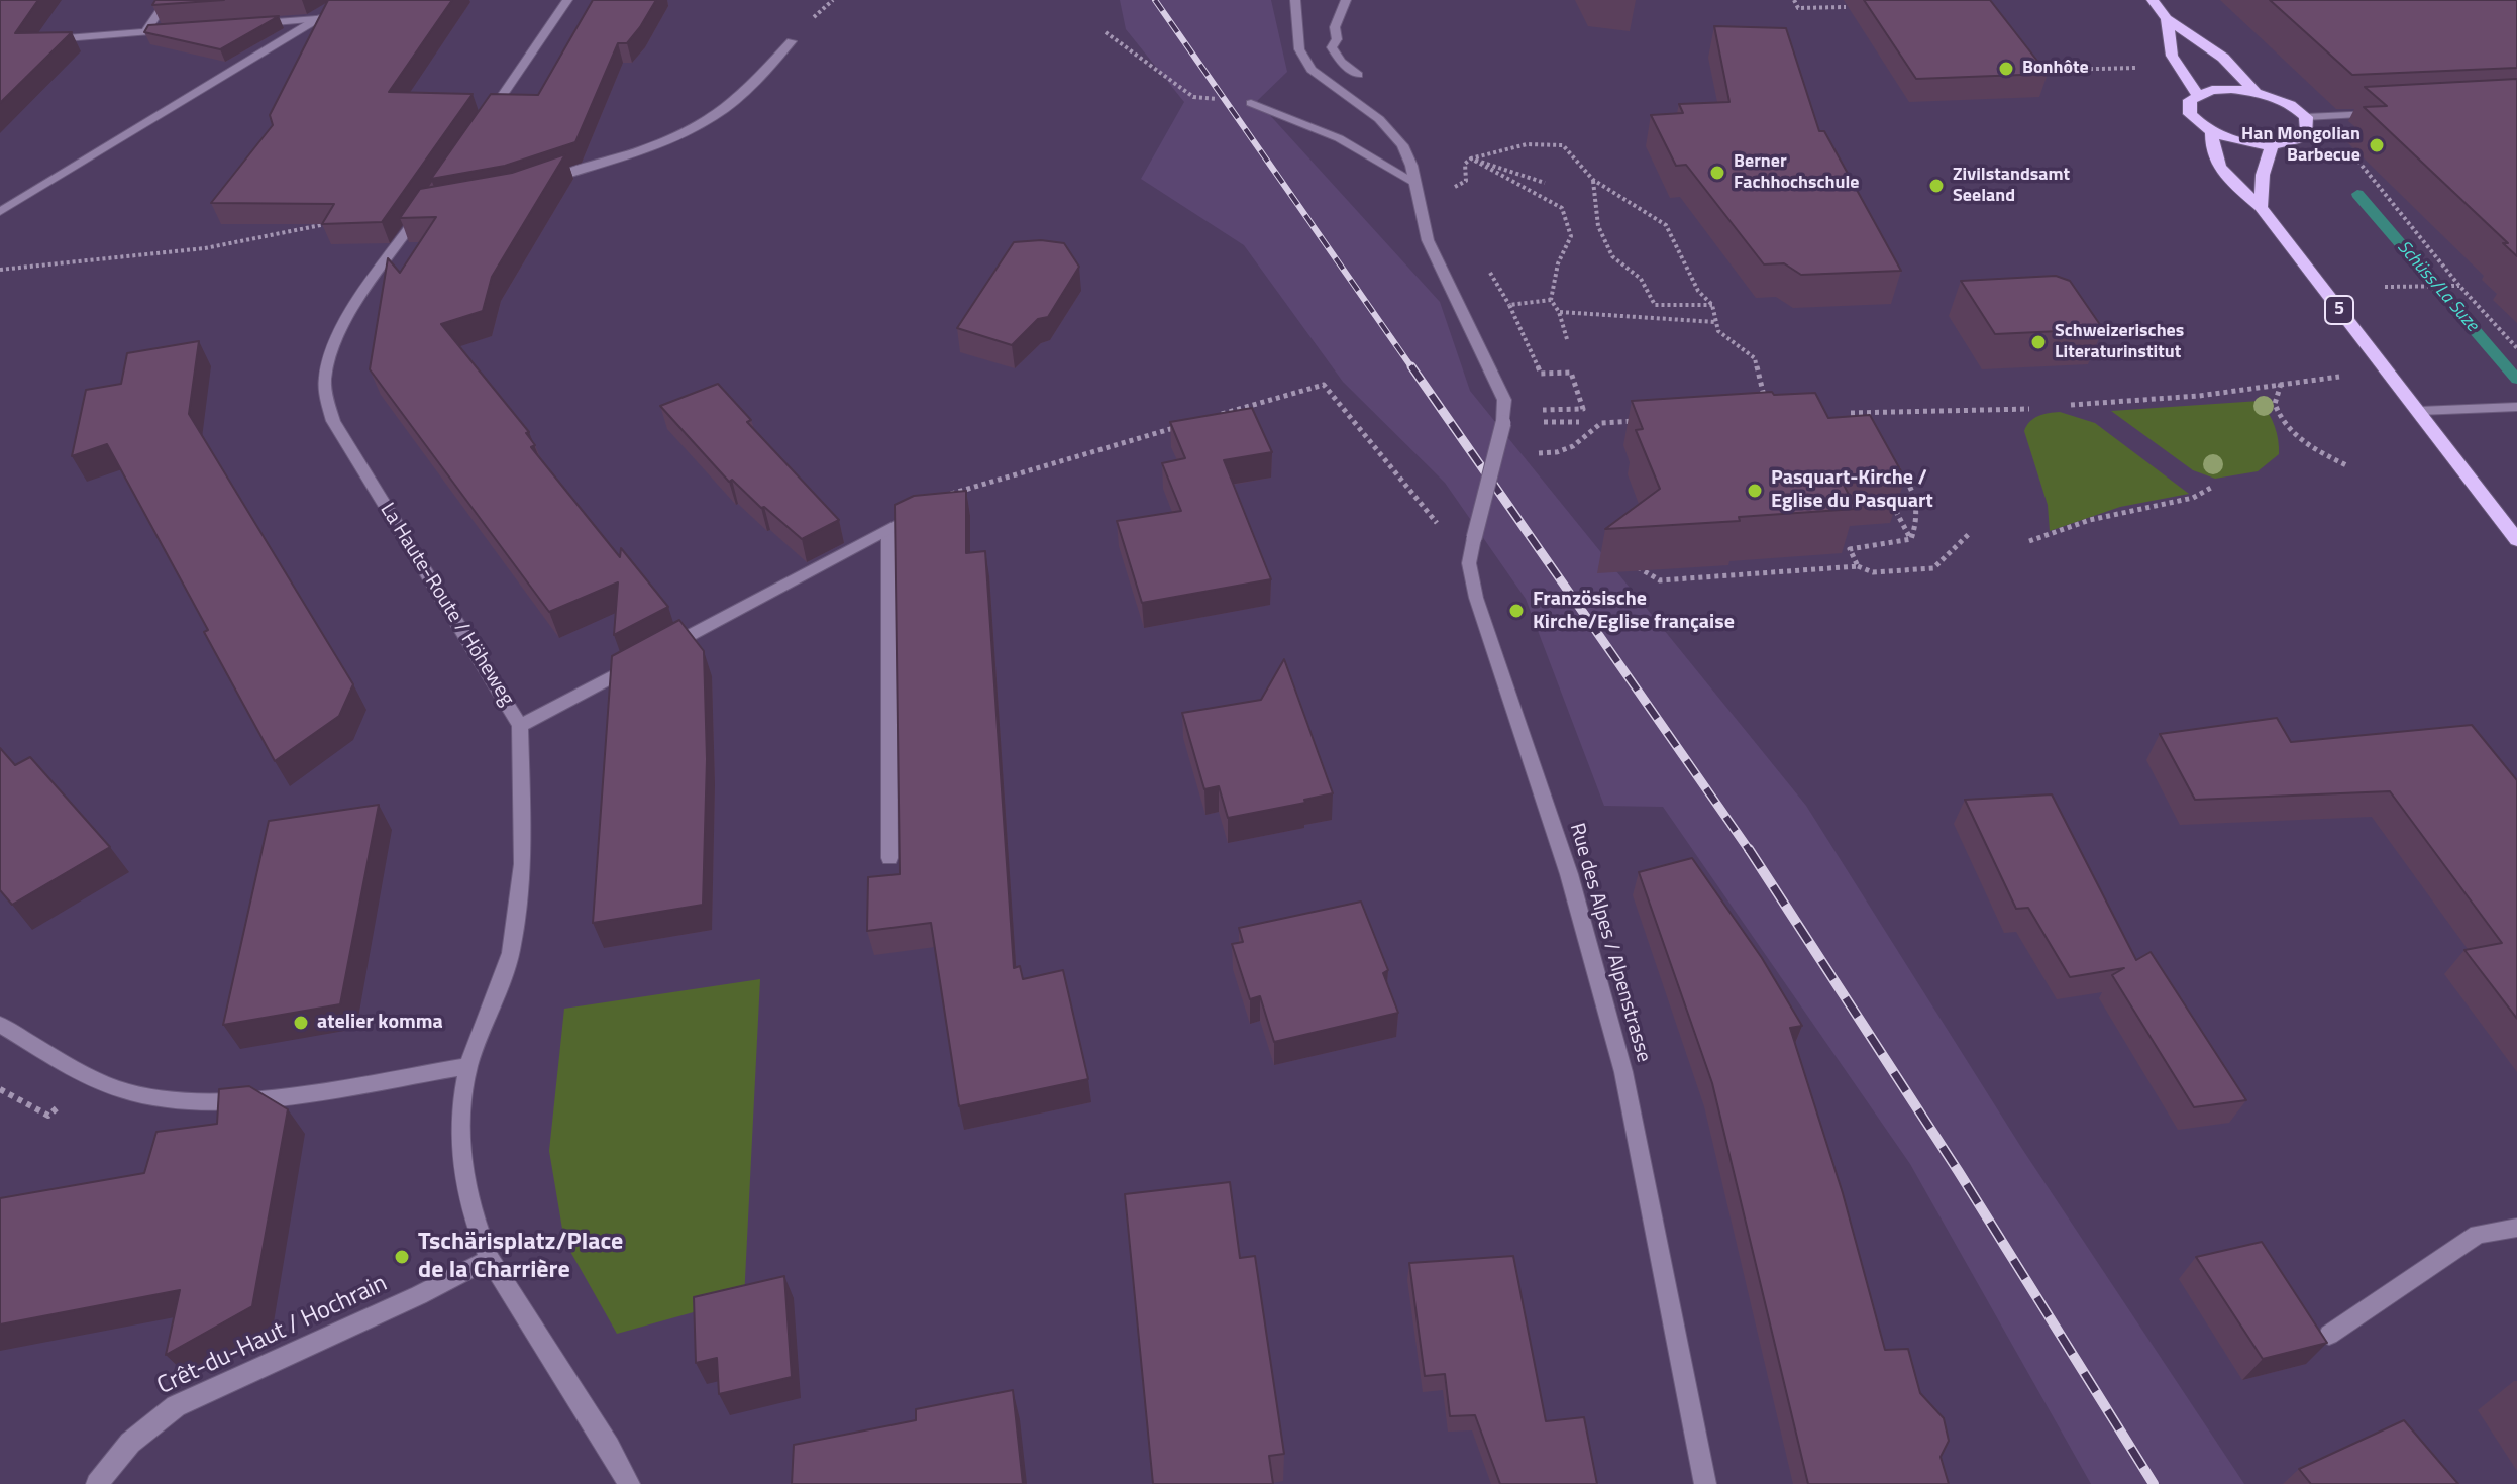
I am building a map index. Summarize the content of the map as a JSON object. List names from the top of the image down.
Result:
{
  "streets": {
    "main road": ["5"],
    "street": ["La Haute-Route / Höheweg", "Rue des Alpes / Alpenstrasse", "Crêt-du-Haut / Hochrain"]
  },
  "crossings": [
    ["La Haute-Route / Höheweg", "Crêt-du-Haut / Hochrain"]
  ],
  "water": ["Schüss/La Suze"],
  "places": [
    "Bonhôte",
    "Han Mongolian Barbecue",
    "Berner Fachhochschule",
    "Zivilstandsamt Seeland",
    "Schweizerisches Literaturinstitut",
    "Pasquart-Kirche / Eglise du Pasquart",
    "Französische Kirche/Eglise française",
    "atelier komma",
    "Tschärisplatz/Place de la Charrière"
  ]
}
